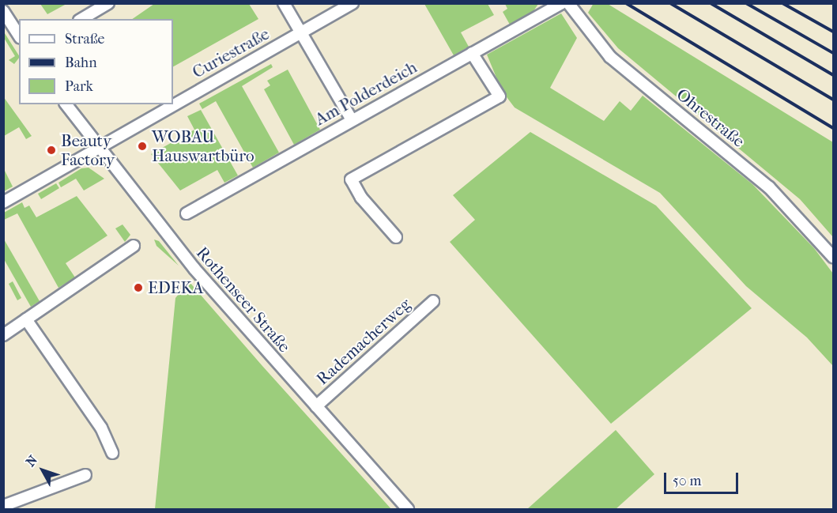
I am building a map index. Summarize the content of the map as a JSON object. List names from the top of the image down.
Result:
{
  "streets": {
    "street": [
      "Curiestraße",
      "Am Polderdeich",
      "Ohrestraße",
      "Rothenseer Straße",
      "Rademacherweg"
    ]
  },
  "crossings": [
    ["Curiestraße", "Rothenseer Straße"],
    ["Rothenseer Straße", "Rademacherweg"]
  ],
  "places": ["WOBAU Hauswartbüro", "Beauty Factory", "EDEKA"],
  "legend": ["Straße", "Bahn", "Park"],
  "scale_bar": "50 m",
  "north": "top left"
}
